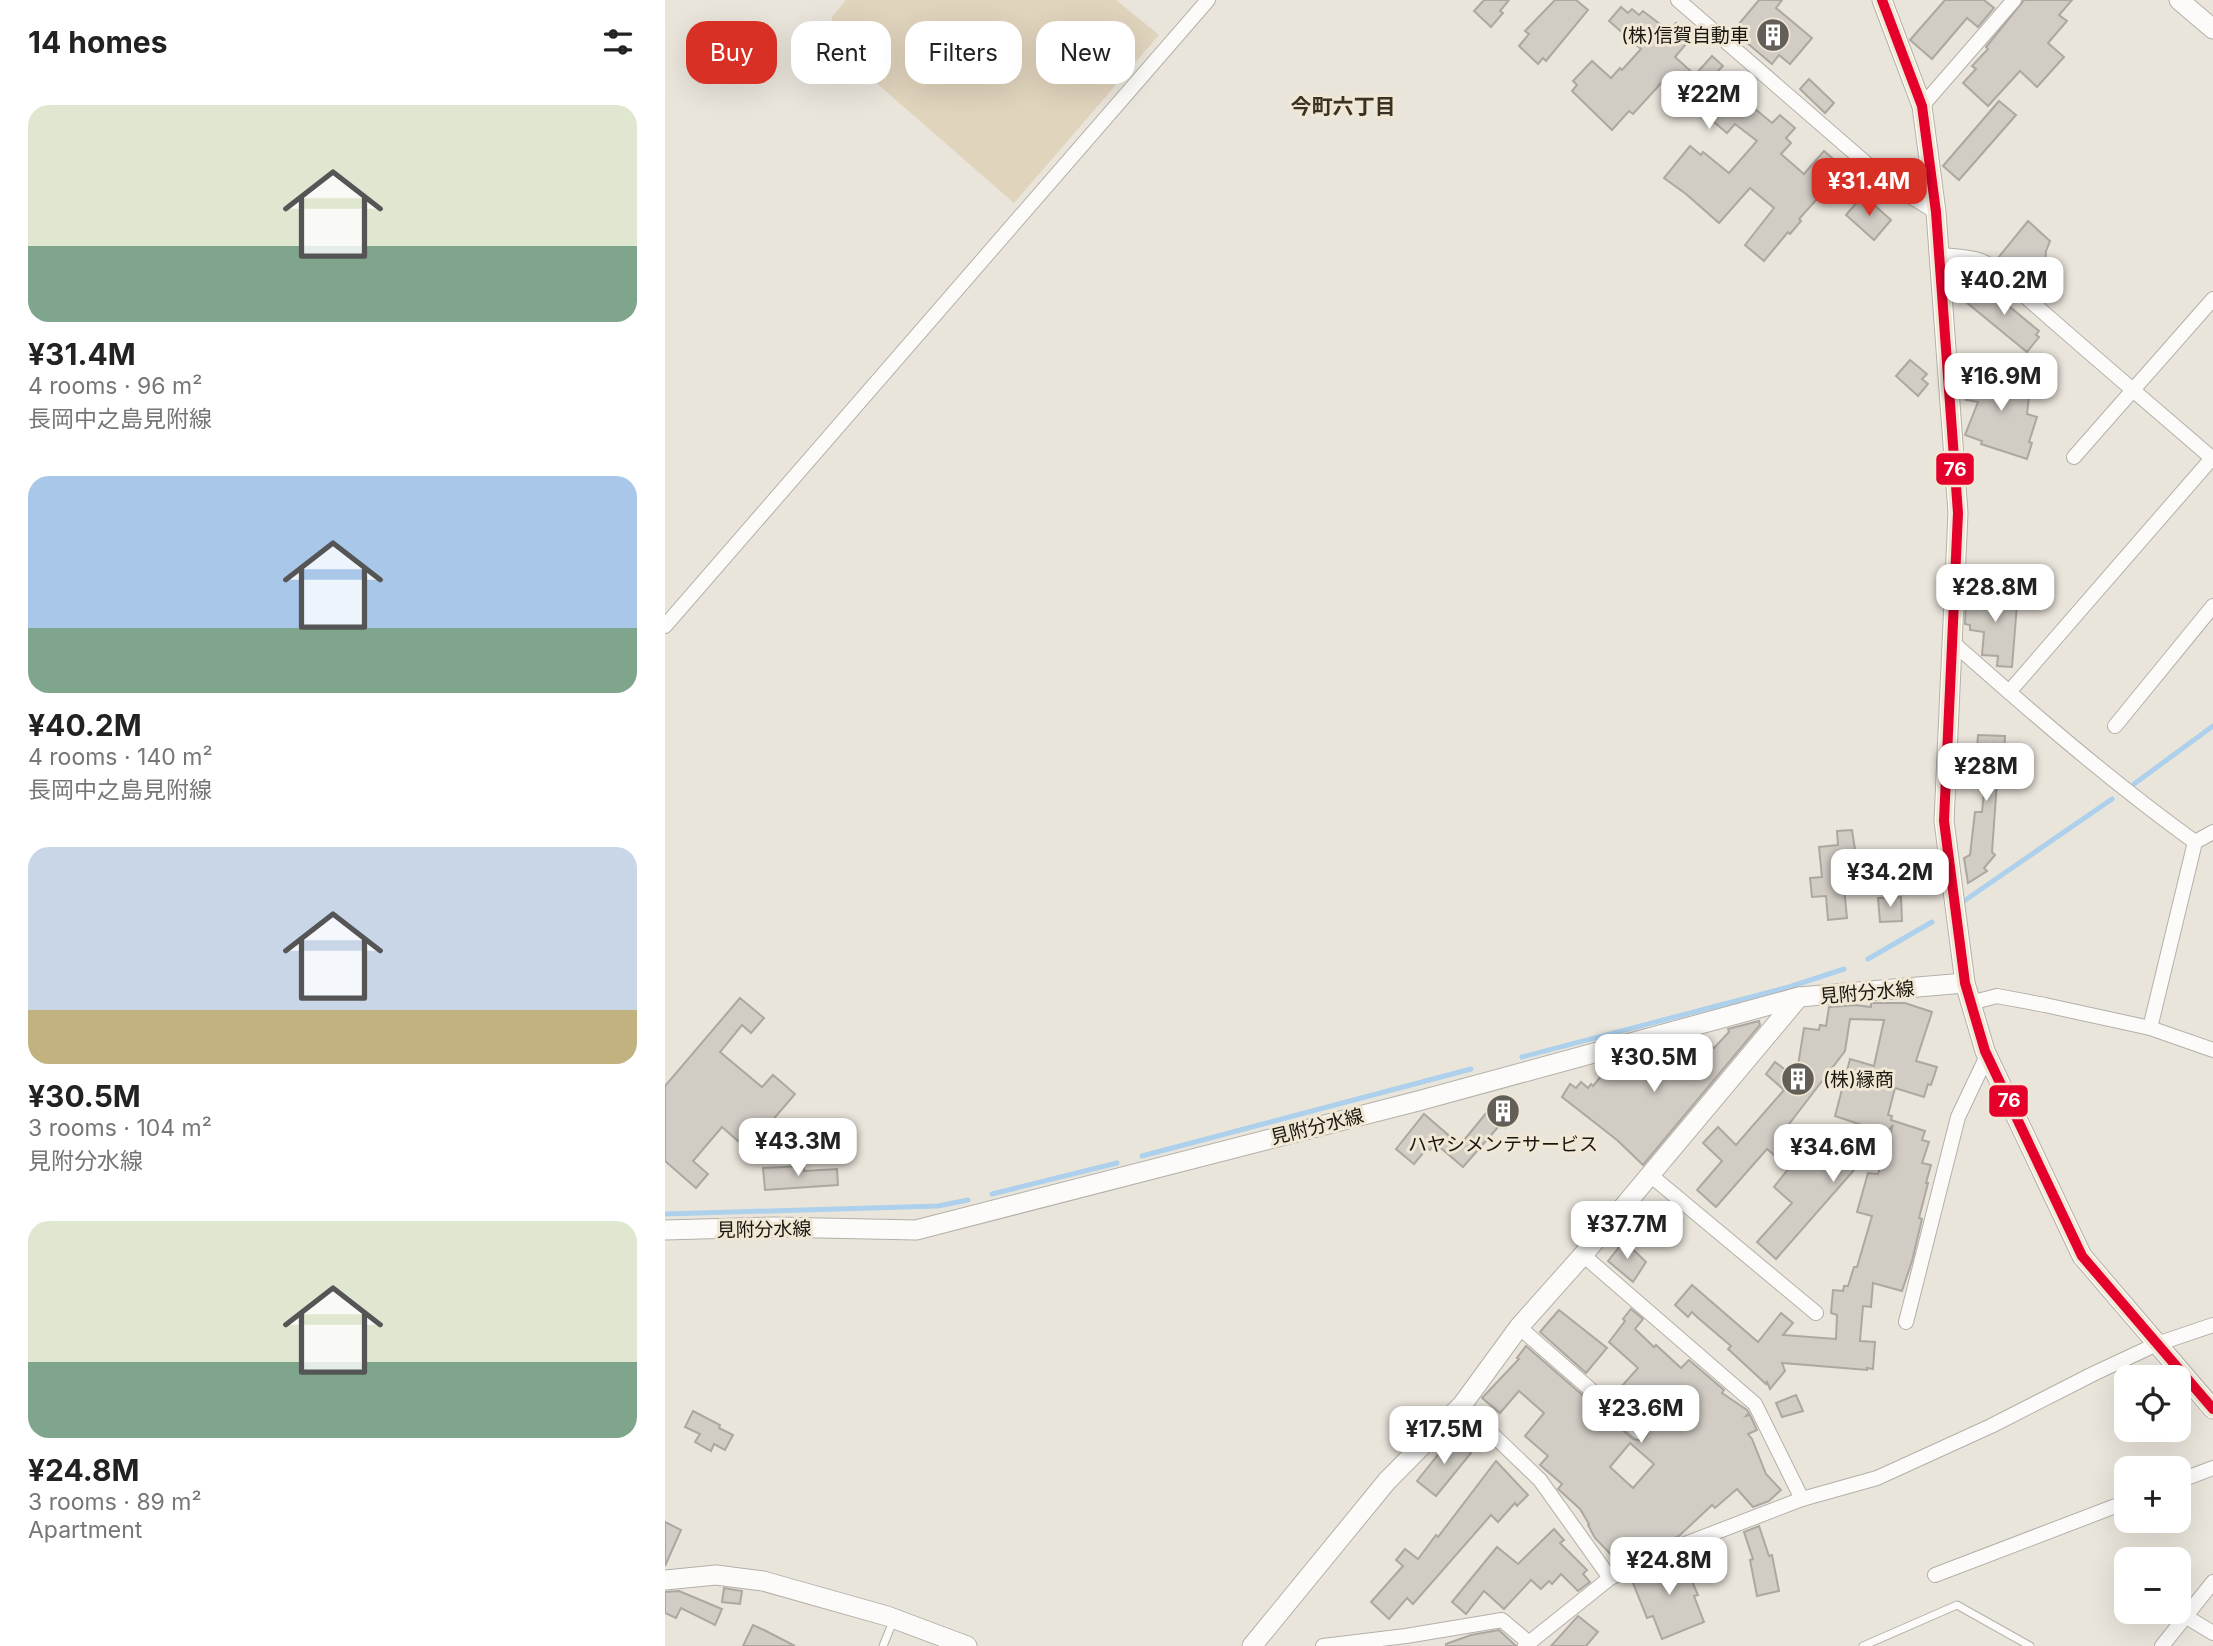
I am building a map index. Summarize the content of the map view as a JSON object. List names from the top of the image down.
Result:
{
  "streets": {
    "main road": ["見附分水線"]
  },
  "districts": ["今町六丁目"],
  "places": {
    "building": ["(株)信賀自動車", "(株)縁商", "ハヤシメンテサービス"]
  },
  "lines": ["transit line 76"],
  "page": {
    "heading": "14 homes",
    "chip": [
      "Buy",
      "Rent",
      "Filters",
      "New"
    ],
    "price": [
      "¥22M",
      "¥31.4M",
      "¥40.2M",
      "¥16.9M",
      "¥28.8M",
      "¥28M",
      "¥34.2M",
      "¥30.5M",
      "¥43.3M",
      "¥34.6M",
      "¥37.7M",
      "¥23.6M",
      "¥17.5M",
      "¥24.8M"
    ],
    "list": [
      {
        "name": "¥31.4M",
        "note": "4 rooms · 96 m² · 長岡中之島見附線"
      },
      {
        "name": "¥40.2M",
        "note": "4 rooms · 140 m² · 長岡中之島見附線"
      },
      {
        "name": "¥30.5M",
        "note": "3 rooms · 104 m² · 見附分水線"
      },
      {
        "name": "¥24.8M",
        "note": "3 rooms · 89 m² · Apartment"
      }
    ],
    "map_buttons": ["+", "−"]
  }
}
